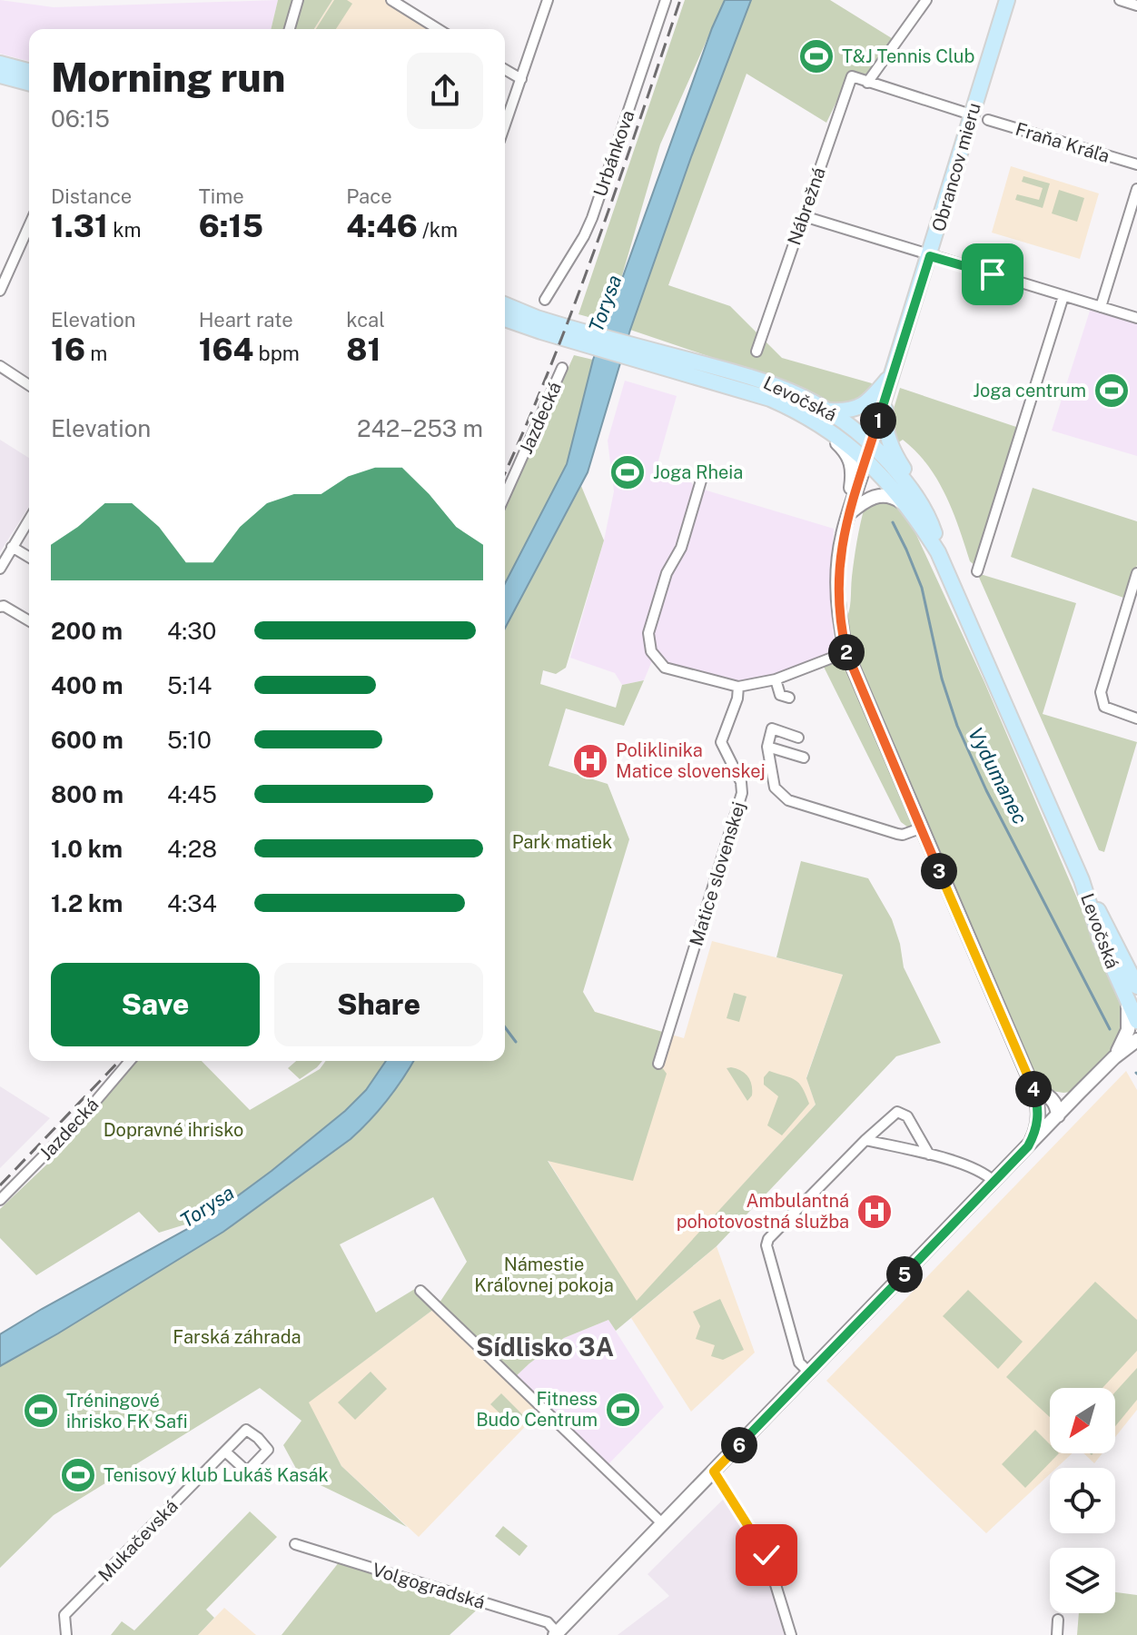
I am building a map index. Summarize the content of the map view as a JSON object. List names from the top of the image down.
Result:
{
  "streets": {
    "main road": ["Obrancov mieru", "Levočská"],
    "street": [
      "Fraňa Kráľa",
      "Urbánkova",
      "Nábrežná",
      "Jazdecká",
      "Matice slovenskej",
      "Mukačevská",
      "Volgogradská"
    ]
  },
  "crossings": [
    ["Obrancov mieru", "Levočská"],
    ["Levočská", "Volgogradská"]
  ],
  "districts": ["Sídlisko 3A"],
  "water": ["Torysa", "Vydumanec"],
  "parks": [
    "Park matiek",
    "Dopravné ihrisko",
    "Námestie Kráľovnej pokoja",
    "Farská záhrada"
  ],
  "places": {
    "sports": [
      "T&J Tennis Club",
      "Joga centrum",
      "Joga Rheia",
      "Fitness Budo Centrum",
      "Tréningové ihrisko FK Safi",
      "Tenisový klub Lukáš Kasák"
    ],
    "hospital": ["Poliklinika Matice slovenskej", "Ambulantná pohotovostná služba"]
  },
  "north": "bottom left",
  "page": {
    "heading": ["Morning run", "06:15"],
    "stats": [
      ["Distance", "1.31 km"],
      ["Time", "6:15"],
      ["Pace", "4:46 /km"],
      ["Elevation", "16 m"],
      ["Heart rate", "164 bpm"],
      ["kcal", "81"]
    ],
    "chart": ["Elevation", "242–253 m"],
    "pins": [
      "1",
      "2",
      "3",
      "4",
      "5",
      "6"
    ],
    "list": [
      {
        "name": "200 m",
        "note": "4:30"
      },
      {
        "name": "400 m",
        "note": "5:14"
      },
      {
        "name": "600 m",
        "note": "5:10"
      },
      {
        "name": "800 m",
        "note": "4:45"
      },
      {
        "name": "1.0 km",
        "note": "4:28"
      },
      {
        "name": "1.2 km",
        "note": "4:34"
      }
    ],
    "buttons": ["Save", "Share"]
  }
}
